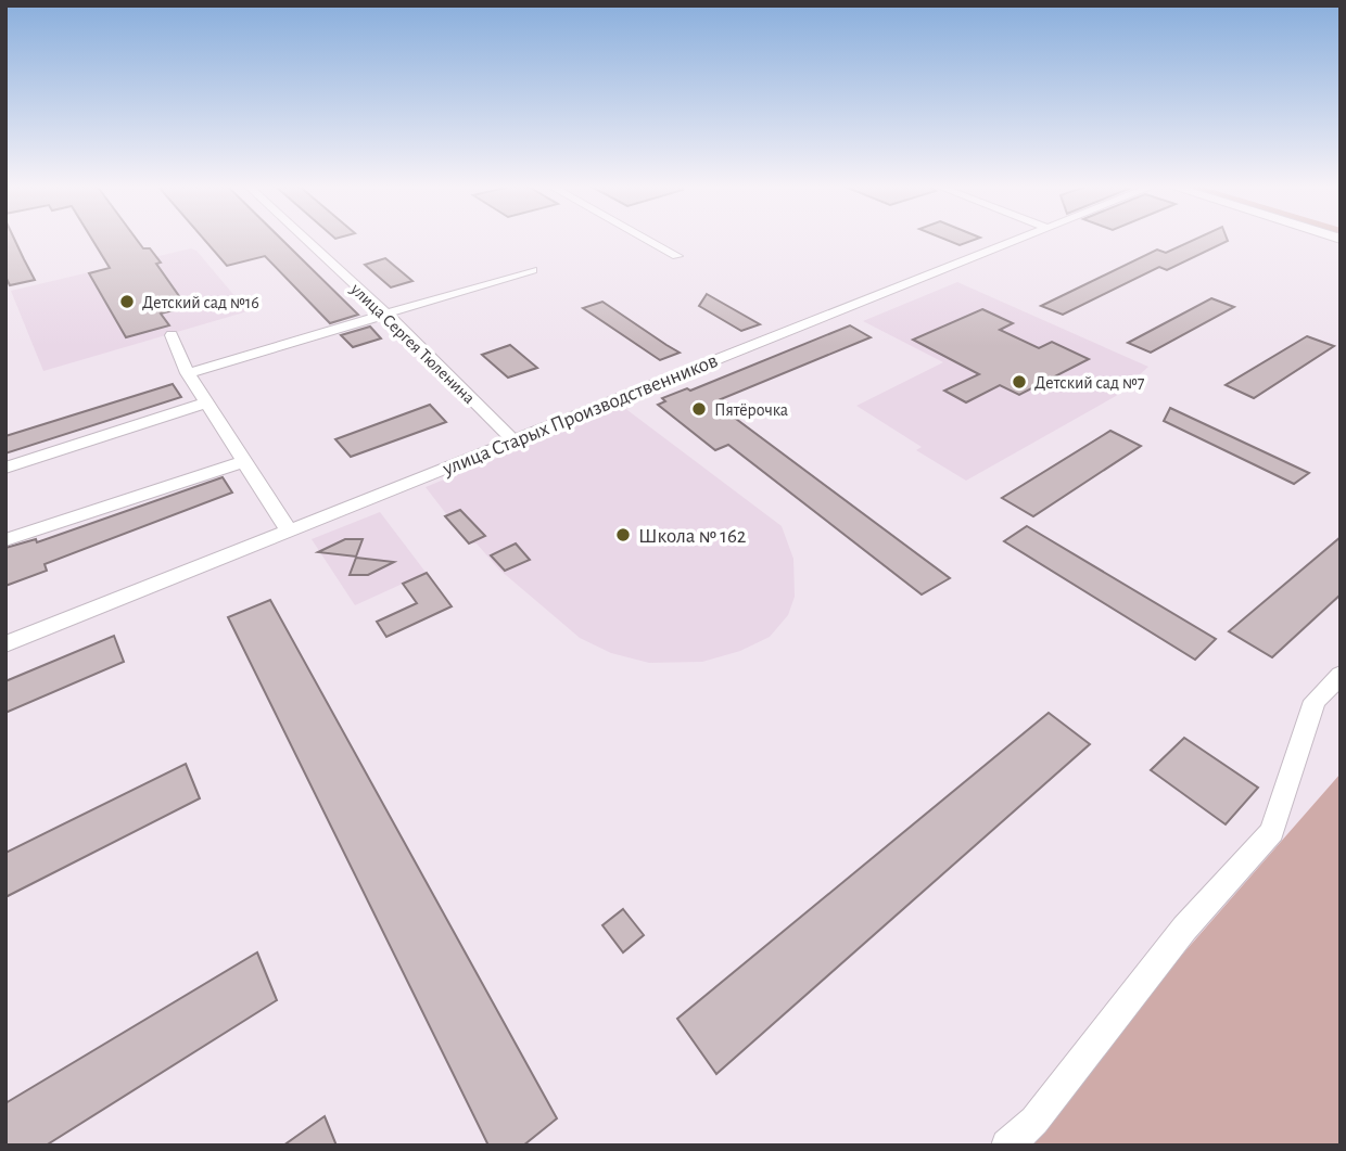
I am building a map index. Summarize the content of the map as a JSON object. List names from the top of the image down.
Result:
{
  "streets": {
    "street": ["улица Сергея Тюленина", "улица Старых Производственников"]
  },
  "crossings": [
    ["улица Сергея Тюленина", "улица Старых Производственников"]
  ],
  "places": [
    "Детский сад №16",
    "Детский сад №7",
    "Пятёрочка",
    "Школа № 162"
  ]
}
